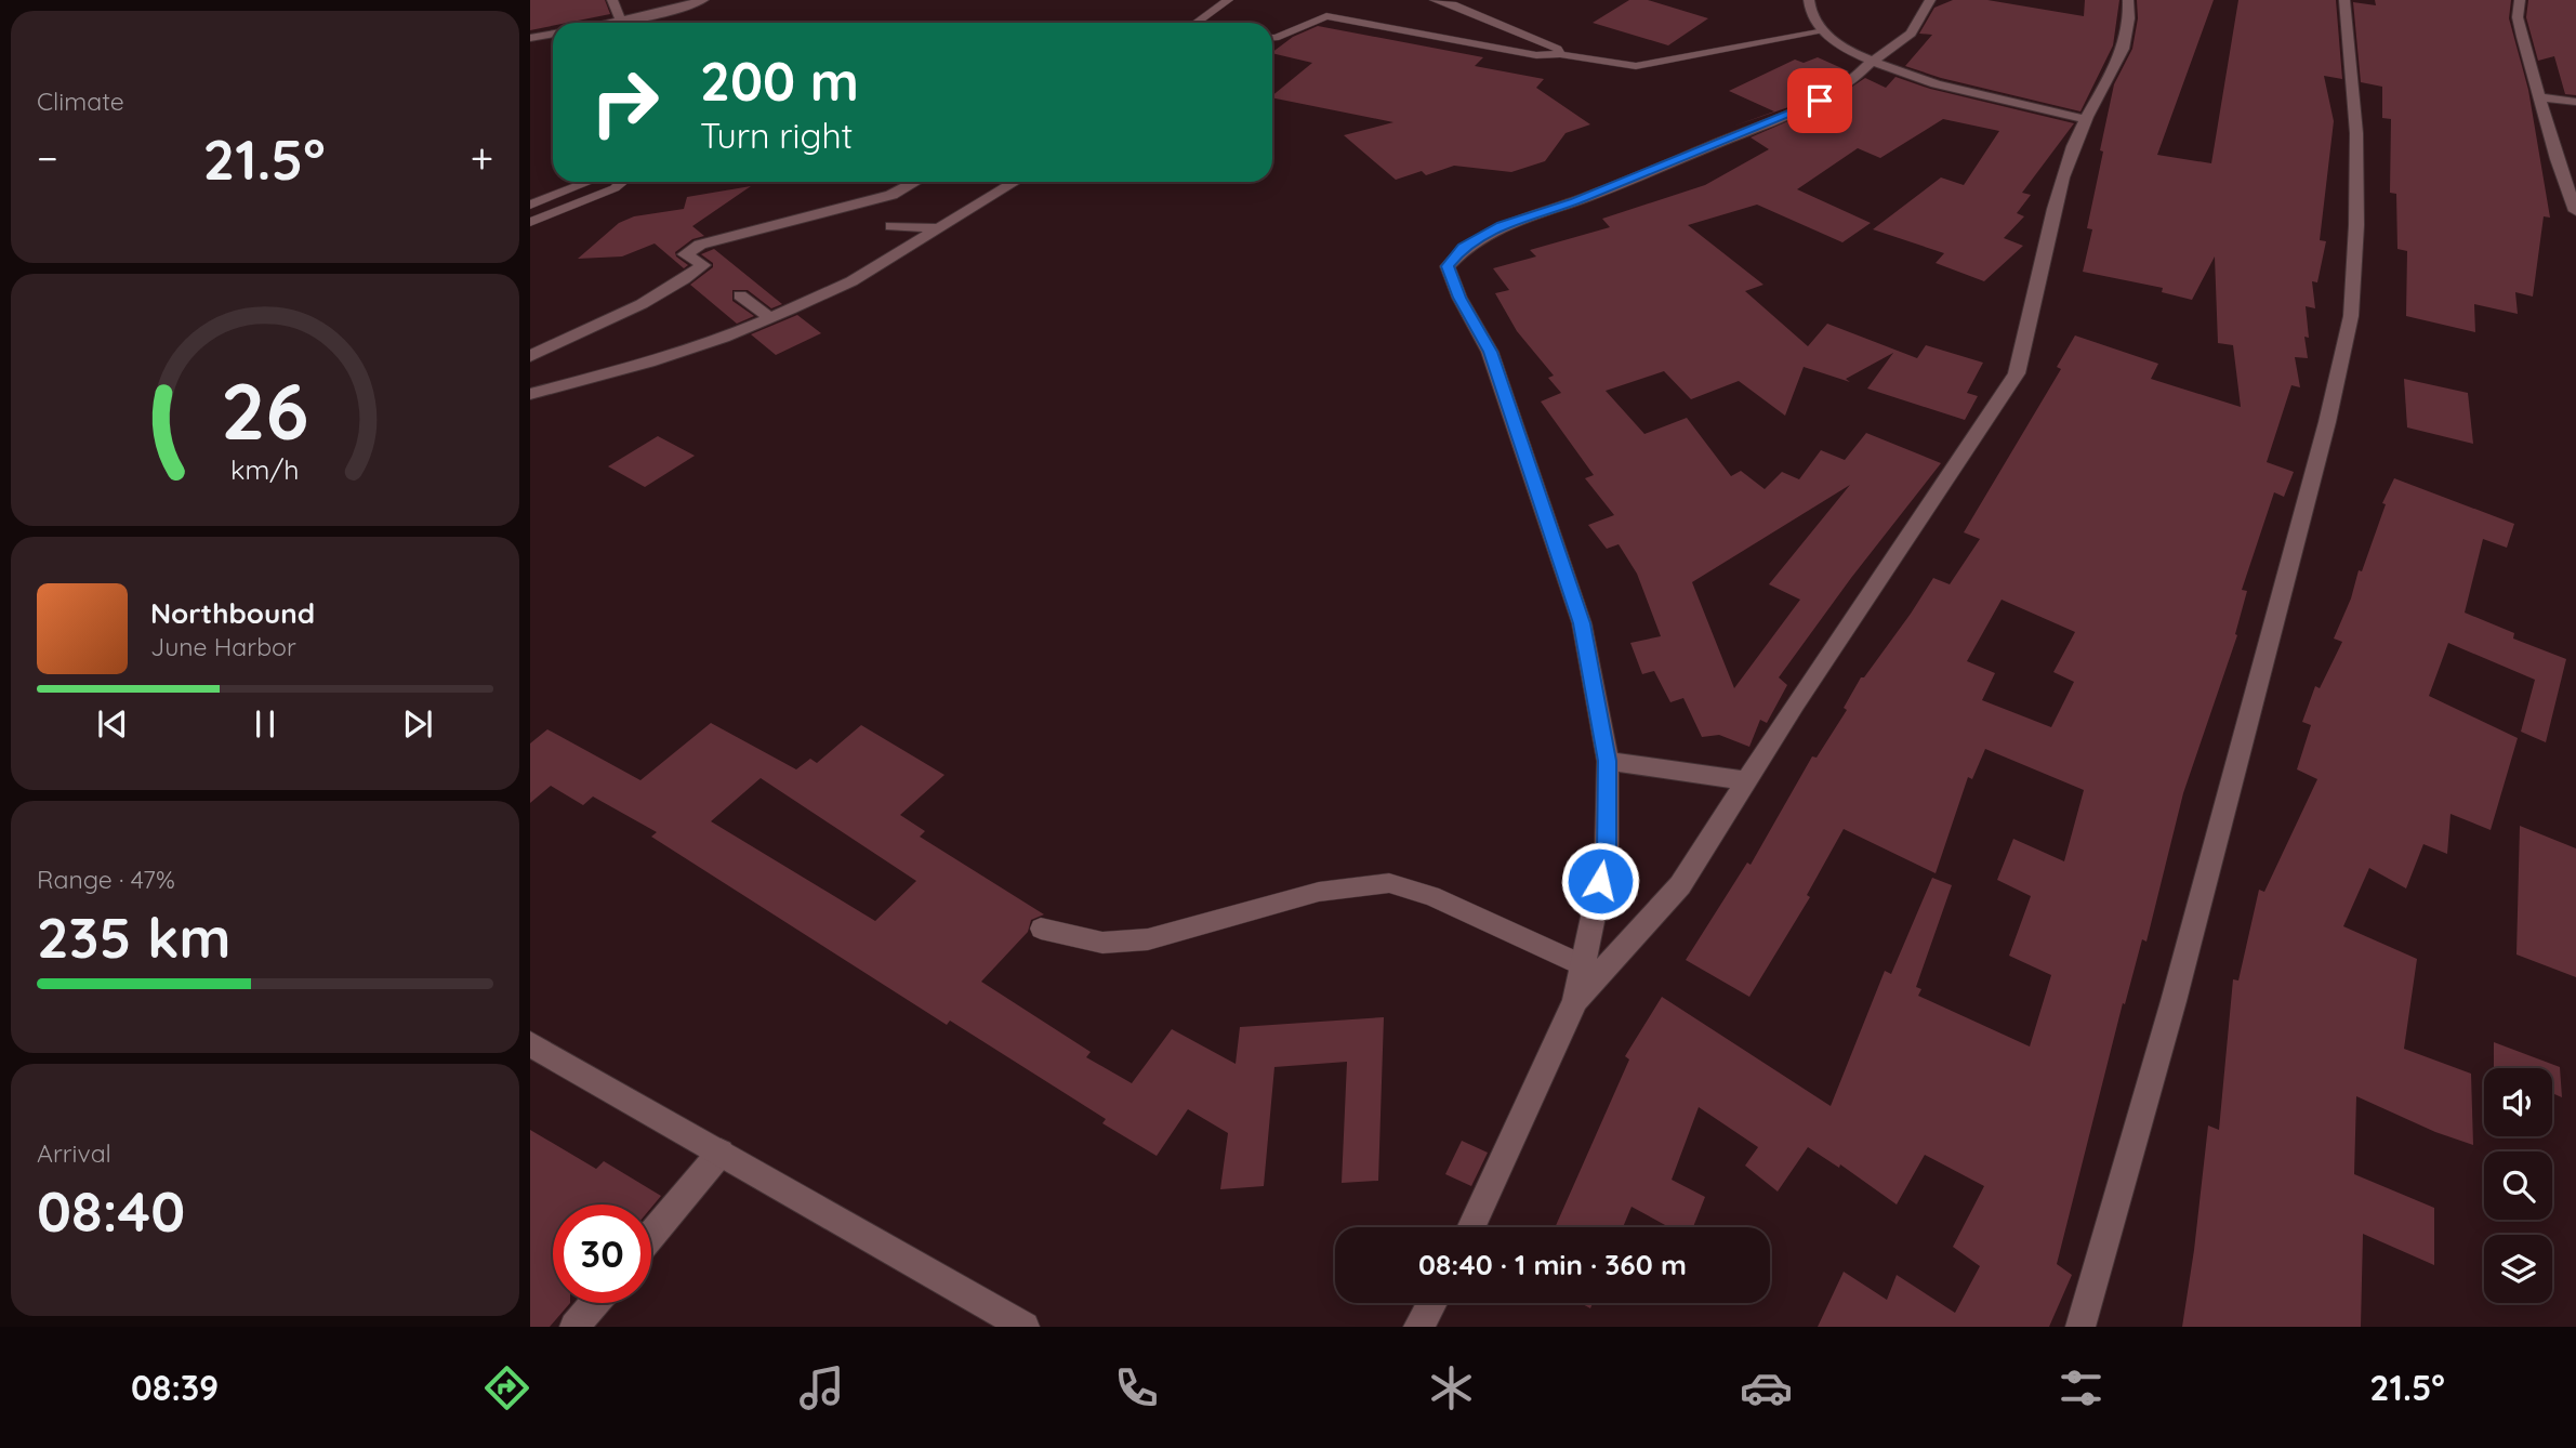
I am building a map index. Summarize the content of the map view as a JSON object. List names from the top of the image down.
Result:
{
  "page": {
    "tile": [
      "Climate",
      ["Range · 47%", "235 km"],
      ["Arrival", "08:40"]
    ],
    "turn": ["200 m", "Turn right"],
    "heat": ["−", "21.5°", "+"],
    "song": ["Northbound", "June Harbor"],
    "limit": "30",
    "trip": "08:40 · 1 min · 360 m",
    "tabs": ["08:39", "21.5°"],
    "gauge": ["26", "km/h"]
  }
}
